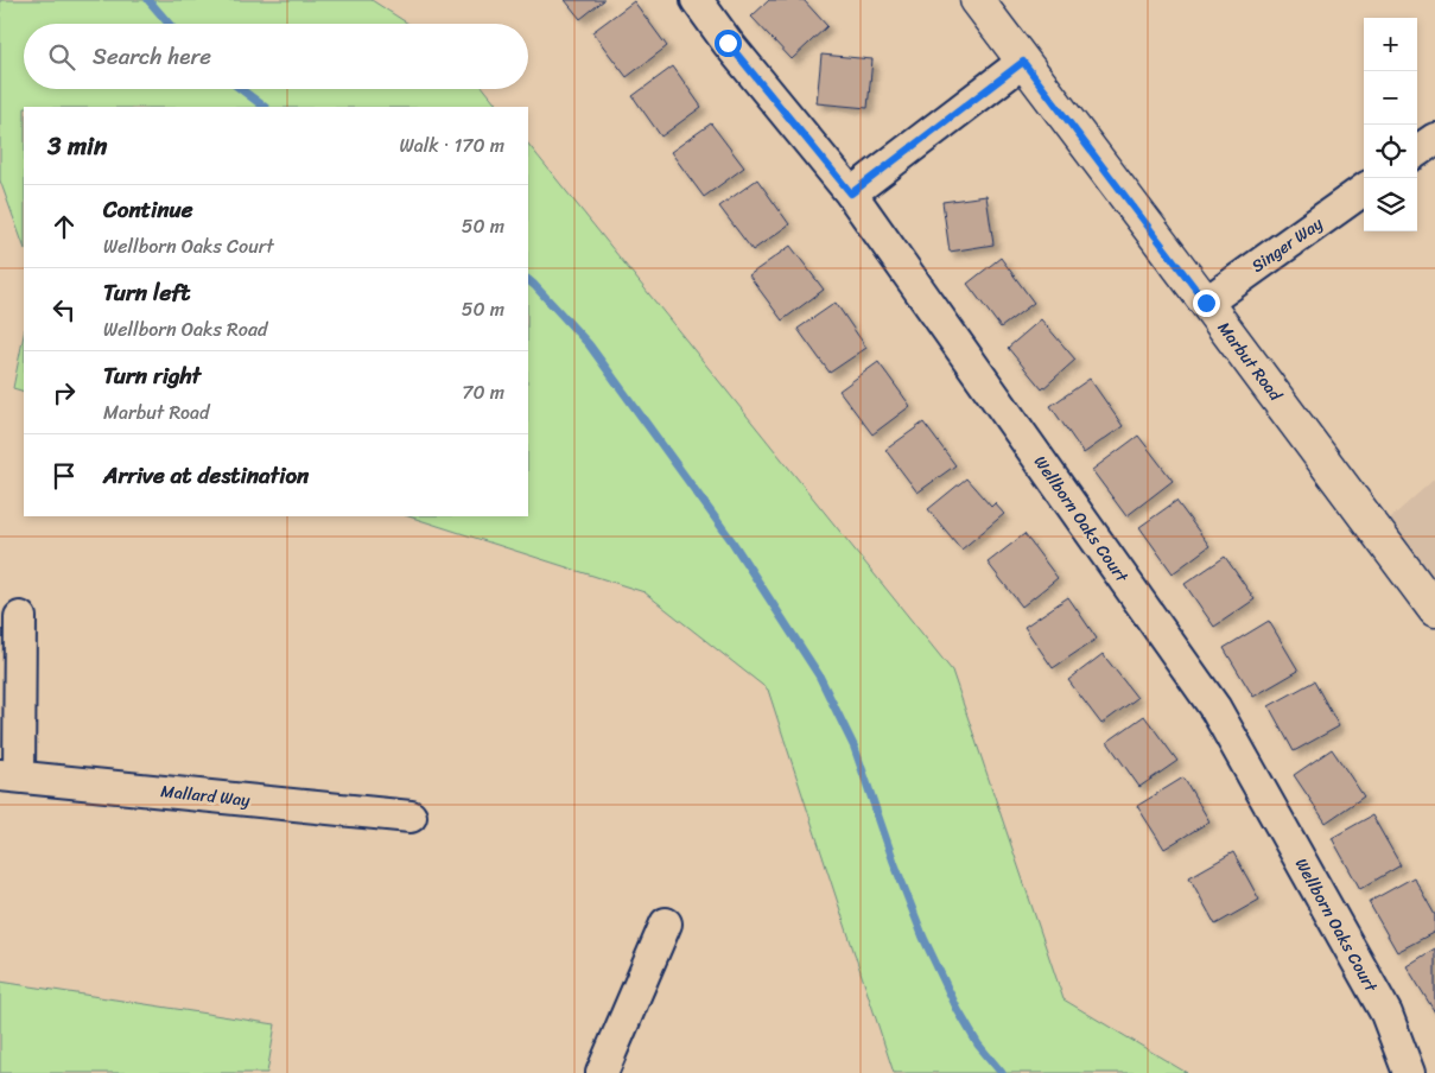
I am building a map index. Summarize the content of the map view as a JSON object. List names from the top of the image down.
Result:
{
  "streets": {
    "street": [
      "Singer Way",
      "Marbut Road",
      "Wellborn Oaks Court",
      "Mallard Way"
    ]
  },
  "crossings": [
    ["Singer Way", "Marbut Road"]
  ],
  "page": {
    "map_buttons": ["+", "−"],
    "search": "Search here",
    "heading": ["3 min", "Walk · 170 m"],
    "list": [
      ["Continue", "Wellborn Oaks Court", "50 m"],
      ["Turn left", "Wellborn Oaks Road", "50 m"],
      ["Turn right", "Marbut Road", "70 m"],
      "Arrive at destination"
    ]
  }
}
